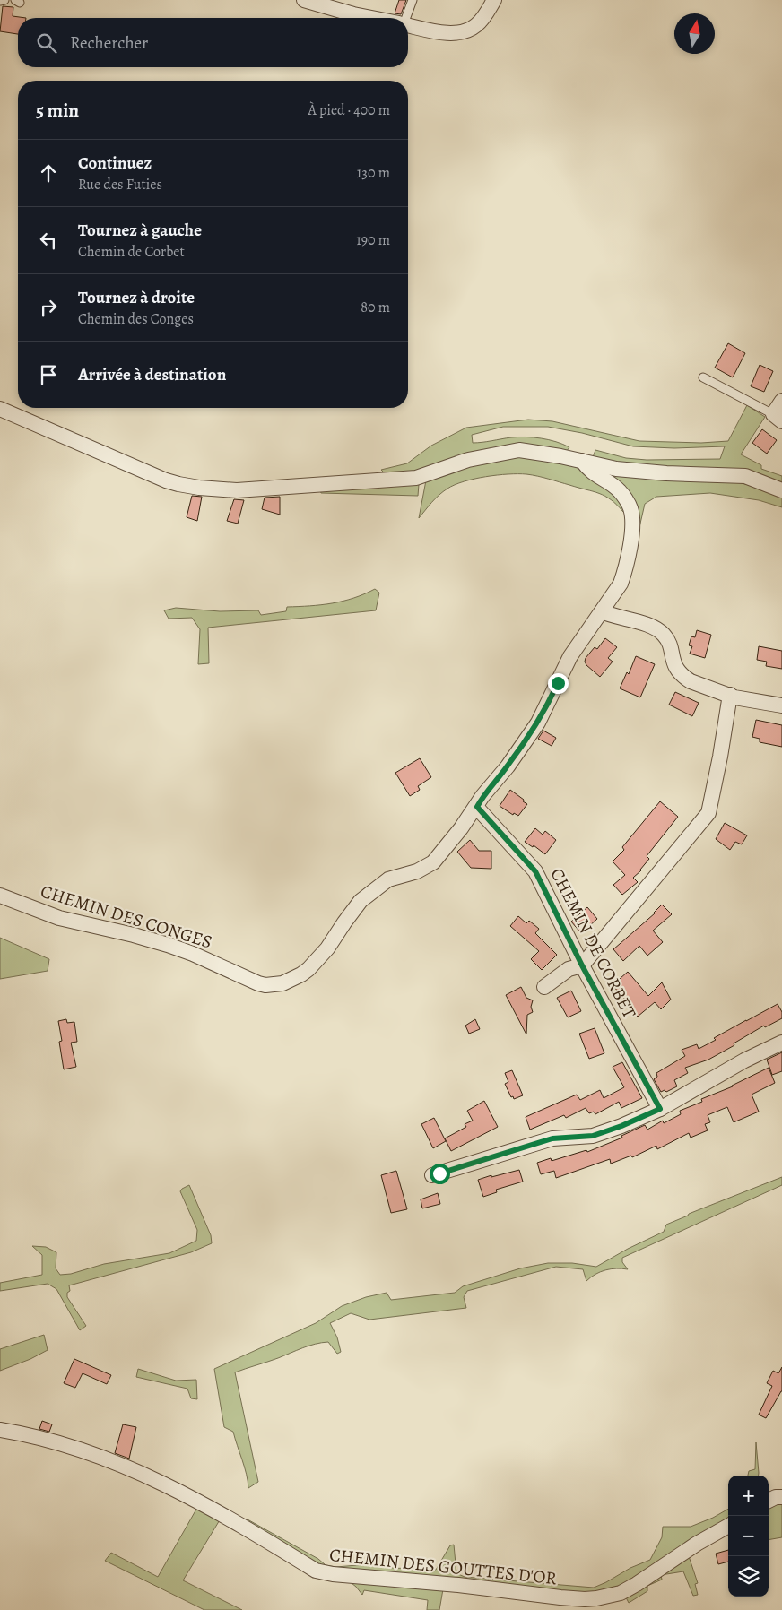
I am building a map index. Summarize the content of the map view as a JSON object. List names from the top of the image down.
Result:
{
  "streets": {
    "street": ["CHEMIN DES CONGES", "CHEMIN DE CORBET", "CHEMIN DES GOUTTES D'OR"]
  },
  "crossings": [
    ["CHEMIN DES CONGES", "CHEMIN DE CORBET"]
  ],
  "north": "top",
  "page": {
    "search": "Rechercher",
    "heading": ["5 min", "À pied · 400 m"],
    "list": [
      ["Continuez", "Rue des Futies", "130 m"],
      ["Tournez à gauche", "Chemin de Corbet", "190 m"],
      ["Tournez à droite", "Chemin des Conges", "80 m"],
      "Arrivée à destination"
    ],
    "map_buttons": ["+", "−"]
  }
}
